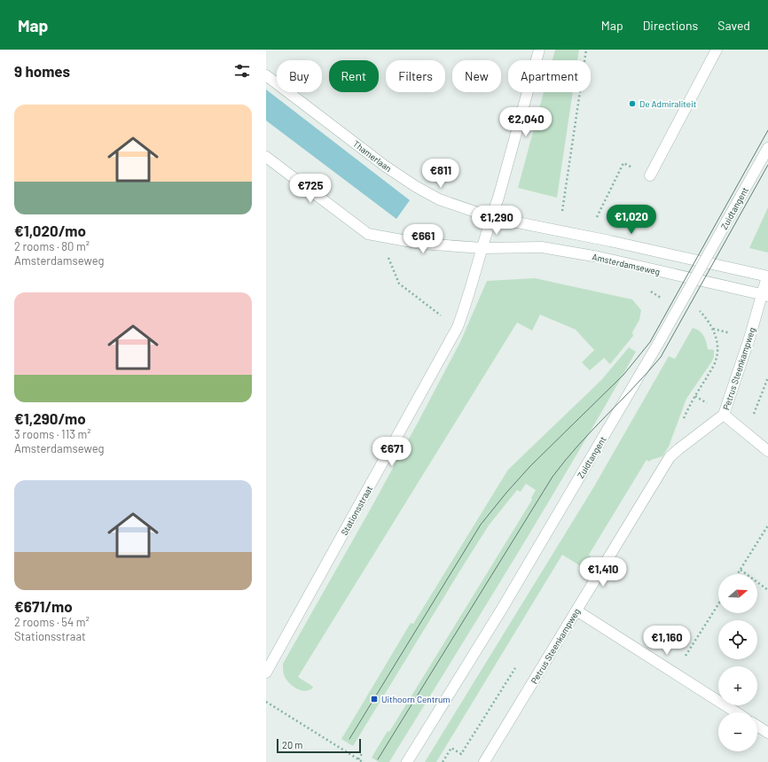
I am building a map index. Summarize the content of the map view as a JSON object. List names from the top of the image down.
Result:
{
  "streets": {
    "street": [
      "Thamerlaan",
      "Zuidtangent",
      "Amsterdamseweg",
      "Petrus Steenkampweg",
      "Stationsstraat"
    ]
  },
  "crossings": [
    ["Thamerlaan", "Stationsstraat"],
    ["Amsterdamseweg", "Petrus Steenkampweg"],
    ["Amsterdamseweg", "Stationsstraat"]
  ],
  "places": {
    "other": ["De Admiraliteit"],
    "transit": ["Uithoorn Centrum"]
  },
  "scale_bar": "20 m",
  "north": "right",
  "page": {
    "header": "Map",
    "nav": ["Map", "Directions", "Saved"],
    "heading": "9 homes",
    "chip": [
      "Buy",
      "Rent",
      "Filters",
      "New",
      "Apartment"
    ],
    "list": [
      {
        "name": "€1,020/mo",
        "note": "2 rooms · 80 m² · Amsterdamseweg"
      },
      {
        "name": "€1,290/mo",
        "note": "3 rooms · 113 m² · Amsterdamseweg"
      },
      {
        "name": "€671/mo",
        "note": "2 rooms · 54 m² · Stationsstraat"
      }
    ],
    "price": [
      "€2,040",
      "€811",
      "€725",
      "€1,020",
      "€1,290",
      "€661",
      "€671",
      "€1,410",
      "€1,160"
    ],
    "map_buttons": ["+", "−"],
    "scale": "20 m"
  }
}
